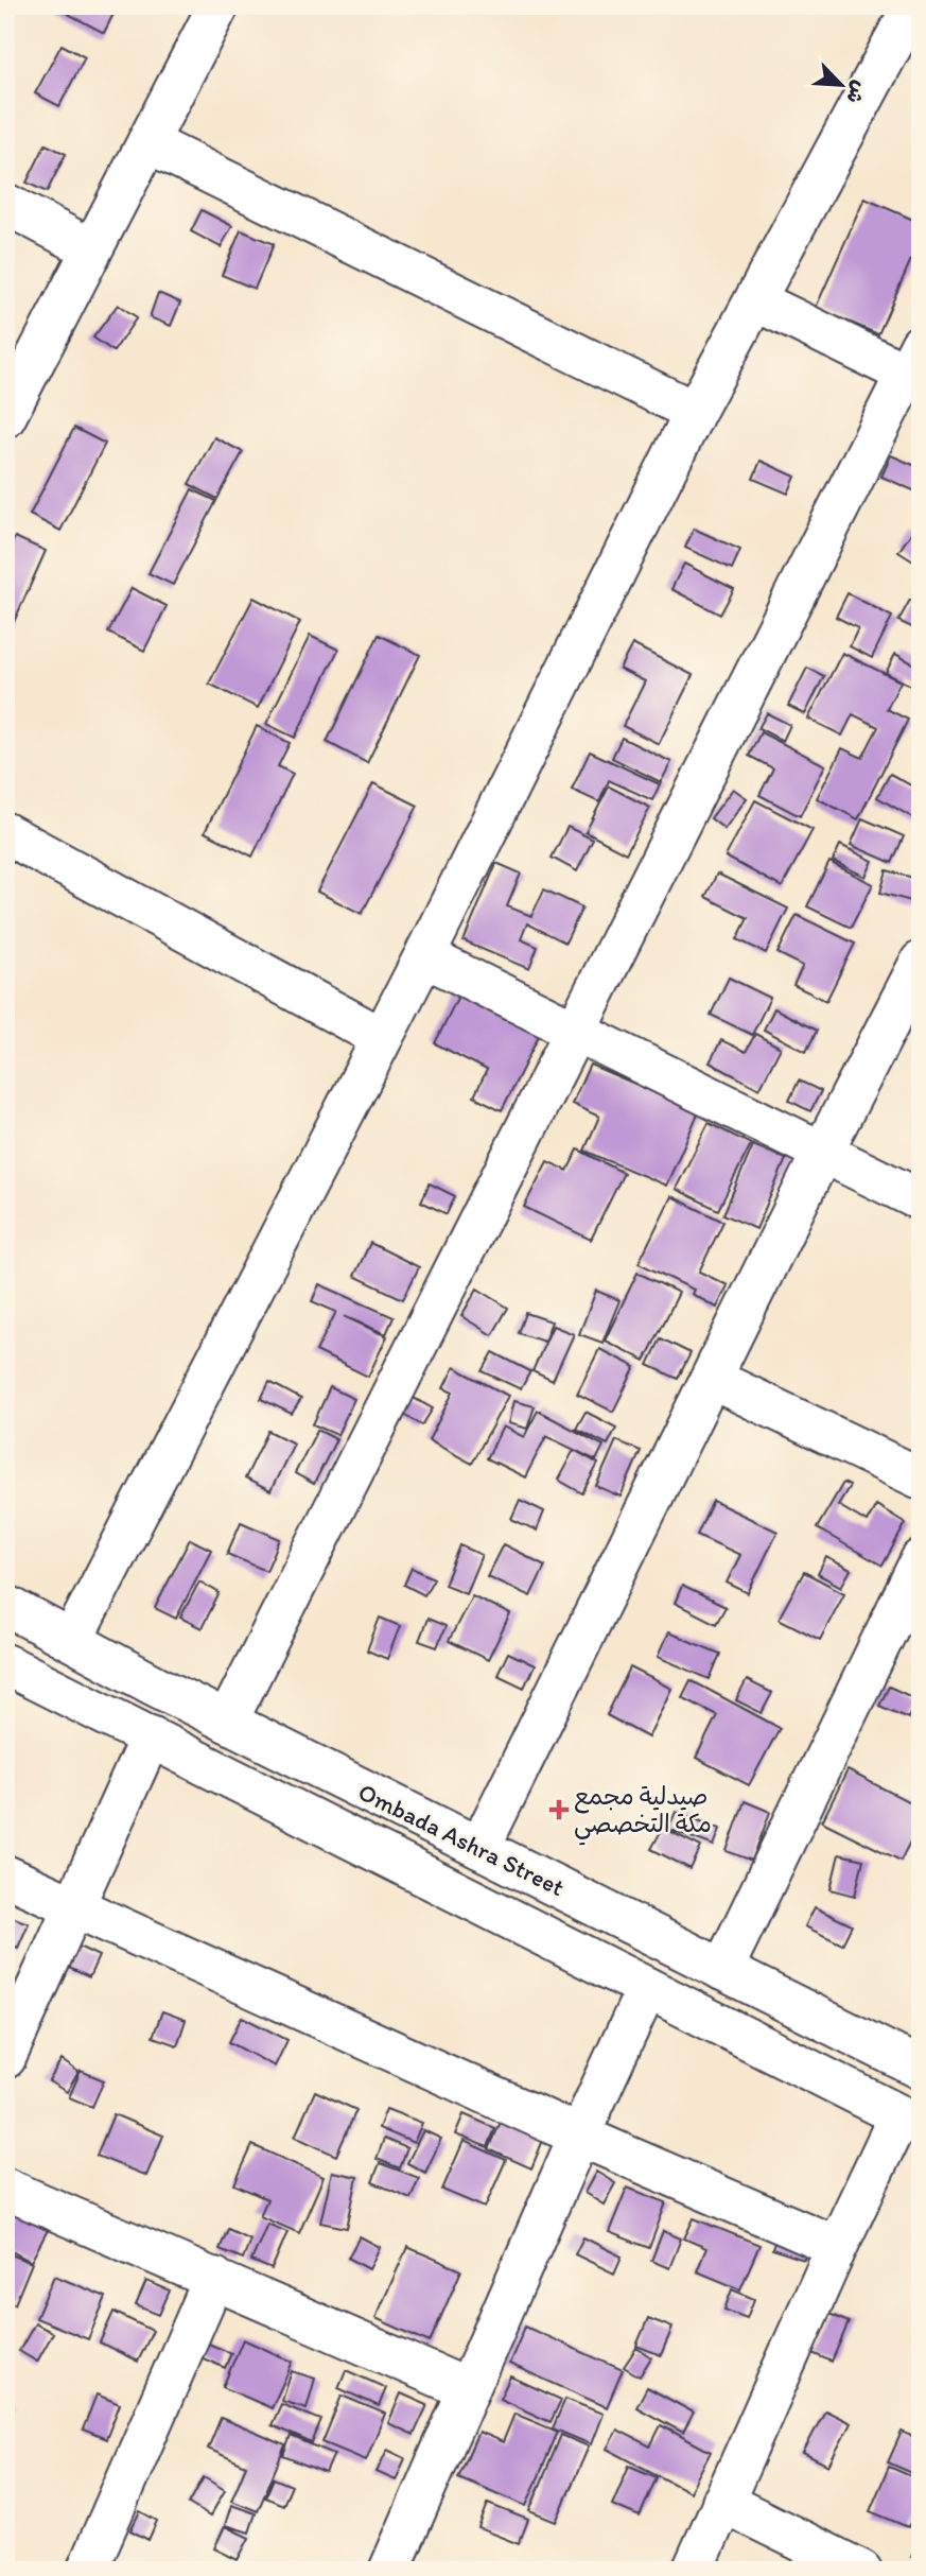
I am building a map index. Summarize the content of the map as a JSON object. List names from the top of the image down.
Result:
{
  "streets": {
    "street": ["Ombada Ashra Street"]
  },
  "places": {
    "health": ["صيدلية مجمع مكة التخصصي"]
  },
  "north": "bottom right"
}
